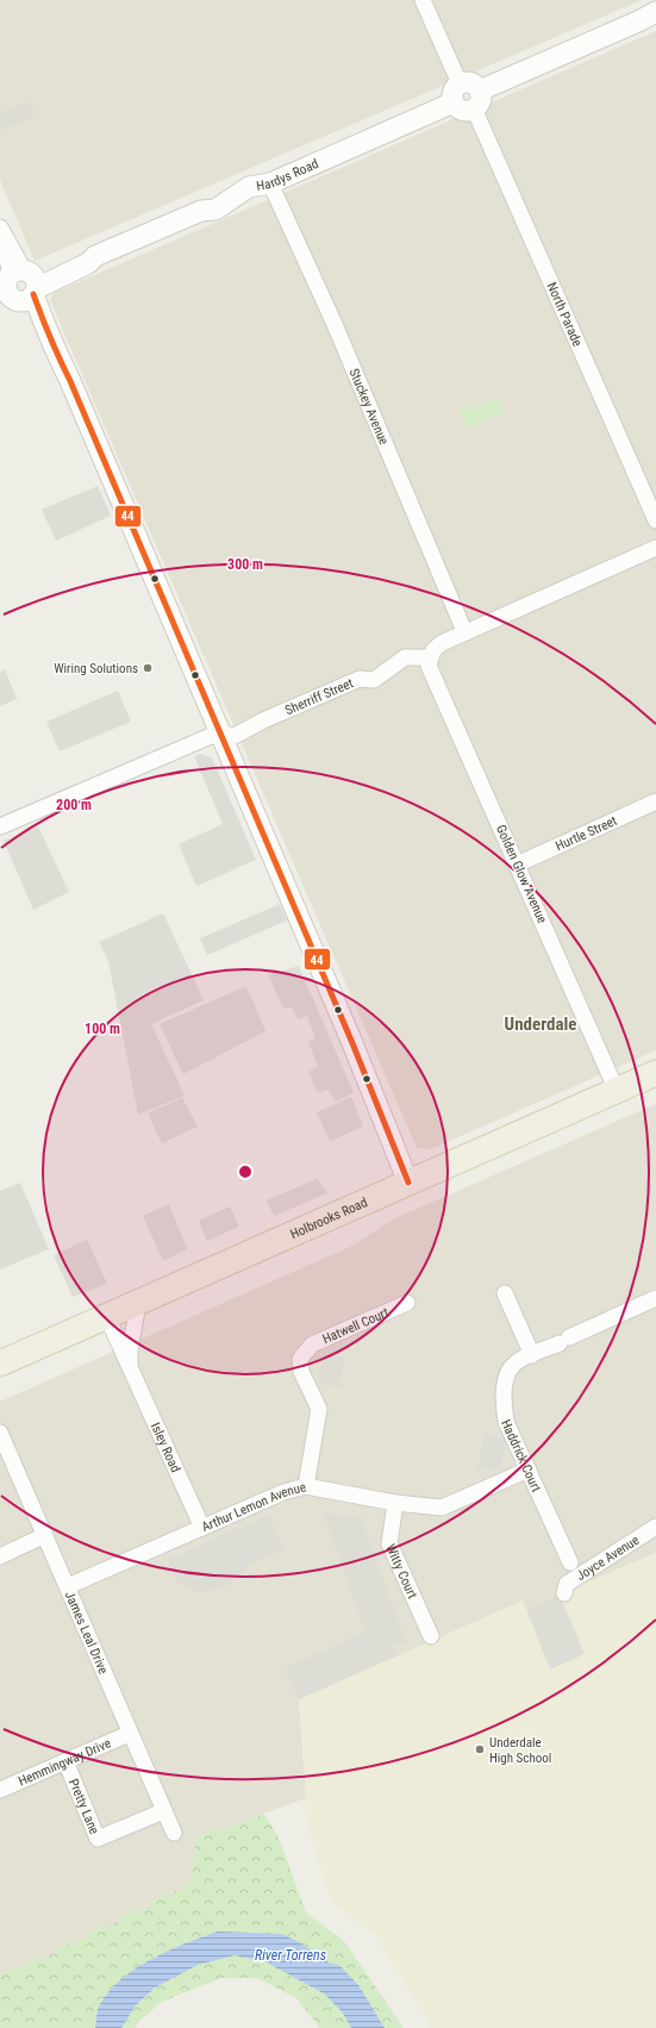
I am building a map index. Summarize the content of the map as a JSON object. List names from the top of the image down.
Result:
{
  "streets": {
    "main road": ["Holbrooks Road"],
    "street": [
      "Hardys Road",
      "North Parade",
      "Stuckey Avenue",
      "Sherriff Street",
      "Hurtle Street",
      "Golden Glow Avenue",
      "Hatwell Court",
      "Isley Road",
      "Haddrick Court",
      "Arthur Lemon Avenue",
      "Joyce Avenue",
      "Witty Court",
      "James Leal Drive",
      "Hemmingway Drive",
      "Pretty Lane"
    ]
  },
  "crossings": [
    ["Hardys Road", "Stuckey Avenue"],
    ["Sherriff Street", "Golden Glow Avenue"],
    ["Hurtle Street", "Golden Glow Avenue"],
    ["Golden Glow Avenue", "Holbrooks Road"],
    ["Holbrooks Road", "Isley Road"],
    ["Hatwell Court", "Arthur Lemon Avenue"],
    ["Isley Road", "Arthur Lemon Avenue"],
    ["Haddrick Court", "Arthur Lemon Avenue"],
    ["Arthur Lemon Avenue", "Witty Court"],
    ["Arthur Lemon Avenue", "James Leal Drive"],
    ["James Leal Drive", "Hemmingway Drive"],
    ["James Leal Drive", "Pretty Lane"],
    ["Hemmingway Drive", "Pretty Lane"]
  ],
  "districts": ["Underdale"],
  "water": ["River Torrens"],
  "places": ["Wiring Solutions", "Underdale High School"],
  "lines": ["transit line 44"],
  "rings": ["300 m", "200 m", "100 m"]
}
